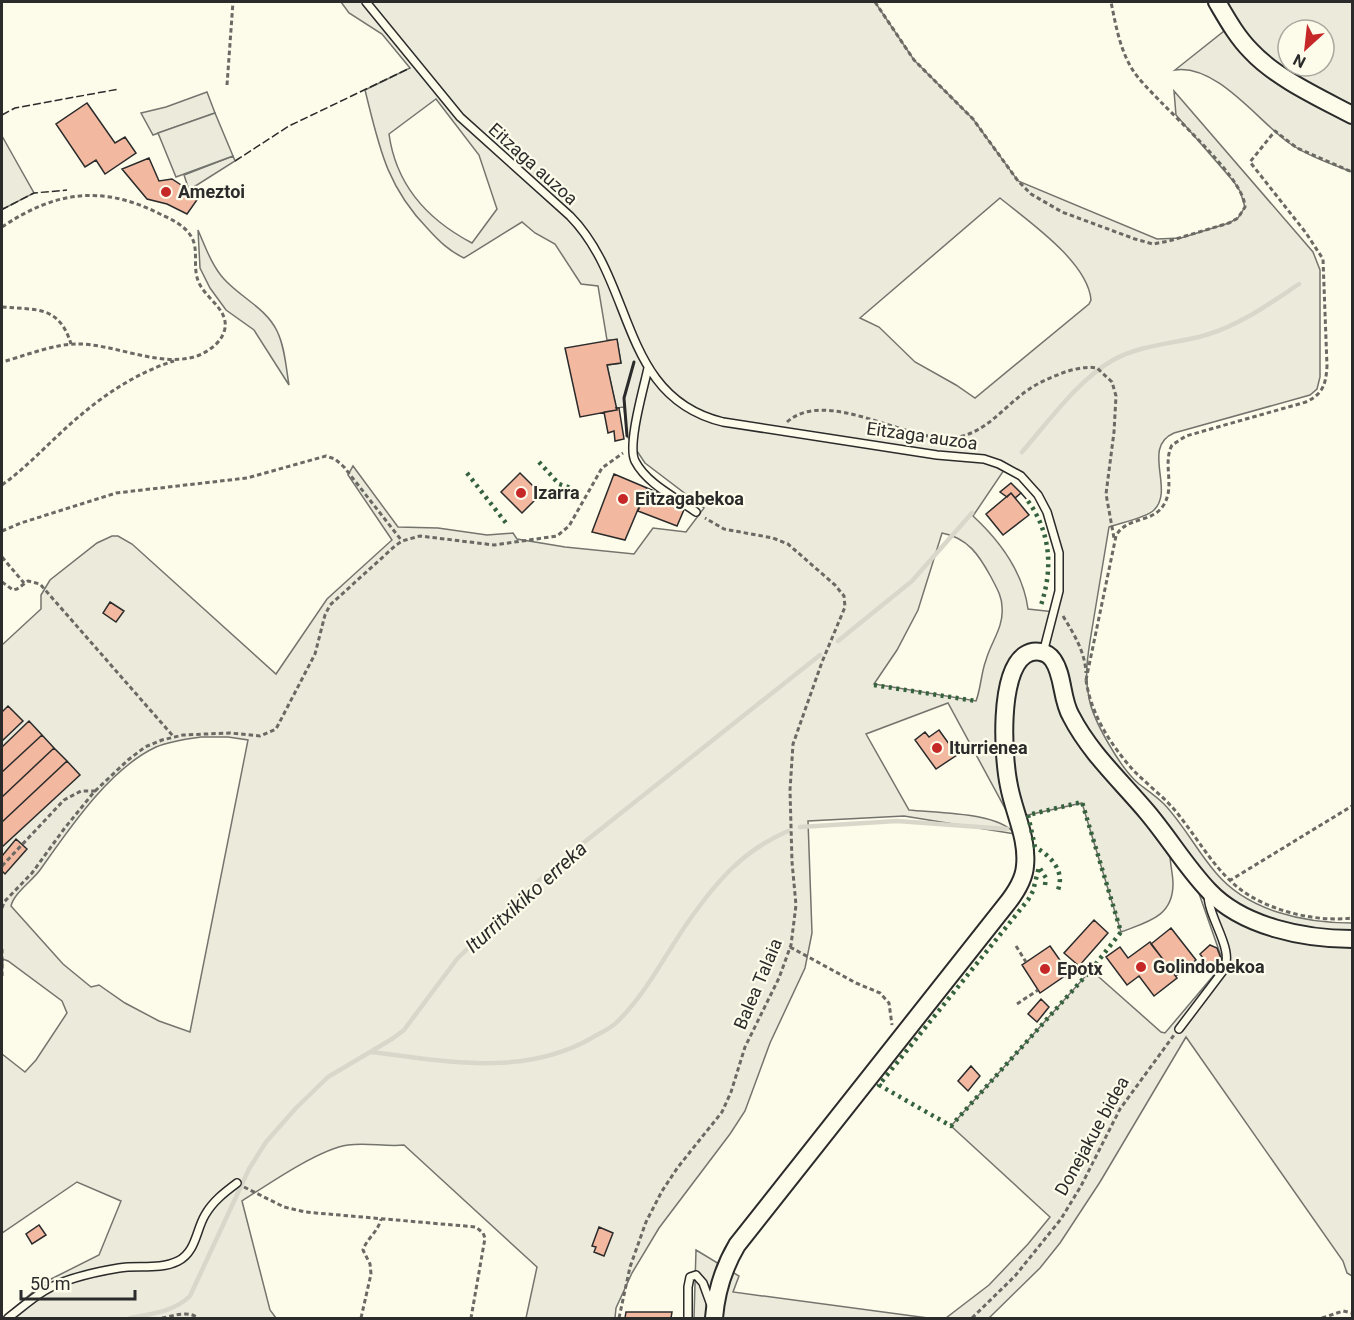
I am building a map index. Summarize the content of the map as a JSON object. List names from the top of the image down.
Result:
{
  "streets": {
    "lane": ["Eitzaga auzoa"],
    "path": ["Balea Talaia", "Donejakue bidea"]
  },
  "water": ["Iturritxikiko erreka"],
  "places": [
    "Ameztoi",
    "Izarra",
    "Eitzagabekoa",
    "Iturrienea",
    "Golindobekoa",
    "Epotx"
  ],
  "scale_bar": "50 m",
  "north": "bottom left"
}
